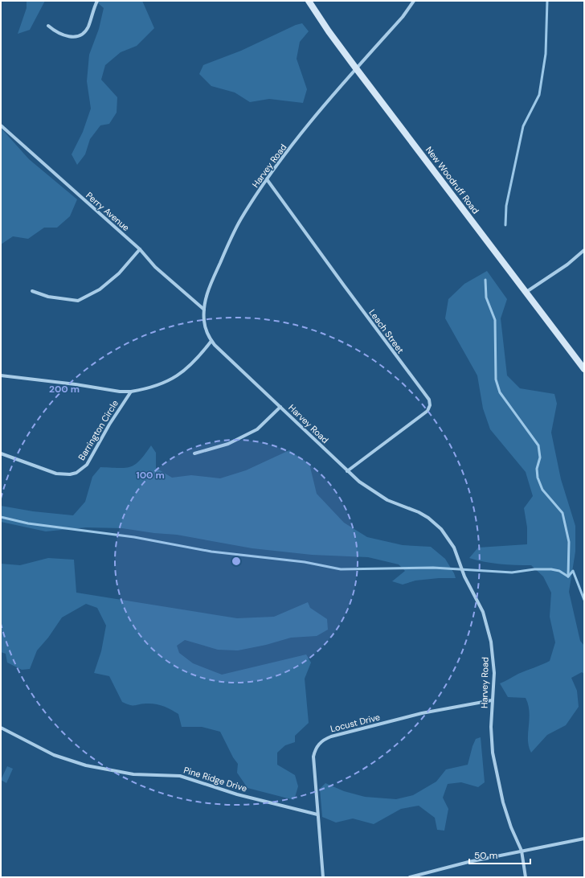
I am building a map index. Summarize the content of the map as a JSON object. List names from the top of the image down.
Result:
{
  "streets": {
    "main road": ["New Woodruff Road"],
    "street": [
      "Harvey Road",
      "Perry Avenue",
      "Leach Street",
      "Barrington Circle",
      "Locust Drive",
      "Pine Ridge Drive"
    ]
  },
  "crossings": [
    ["Harvey Road", "New Woodruff Road"],
    ["Harvey Road", "Perry Avenue"],
    ["Harvey Road", "Leach Street"],
    ["Harvey Road", "Barrington Circle"],
    ["Harvey Road", "Locust Drive"],
    ["Locust Drive", "Pine Ridge Drive"]
  ],
  "scale_bar": "50 m",
  "rings": ["200 m", "100 m"]
}
